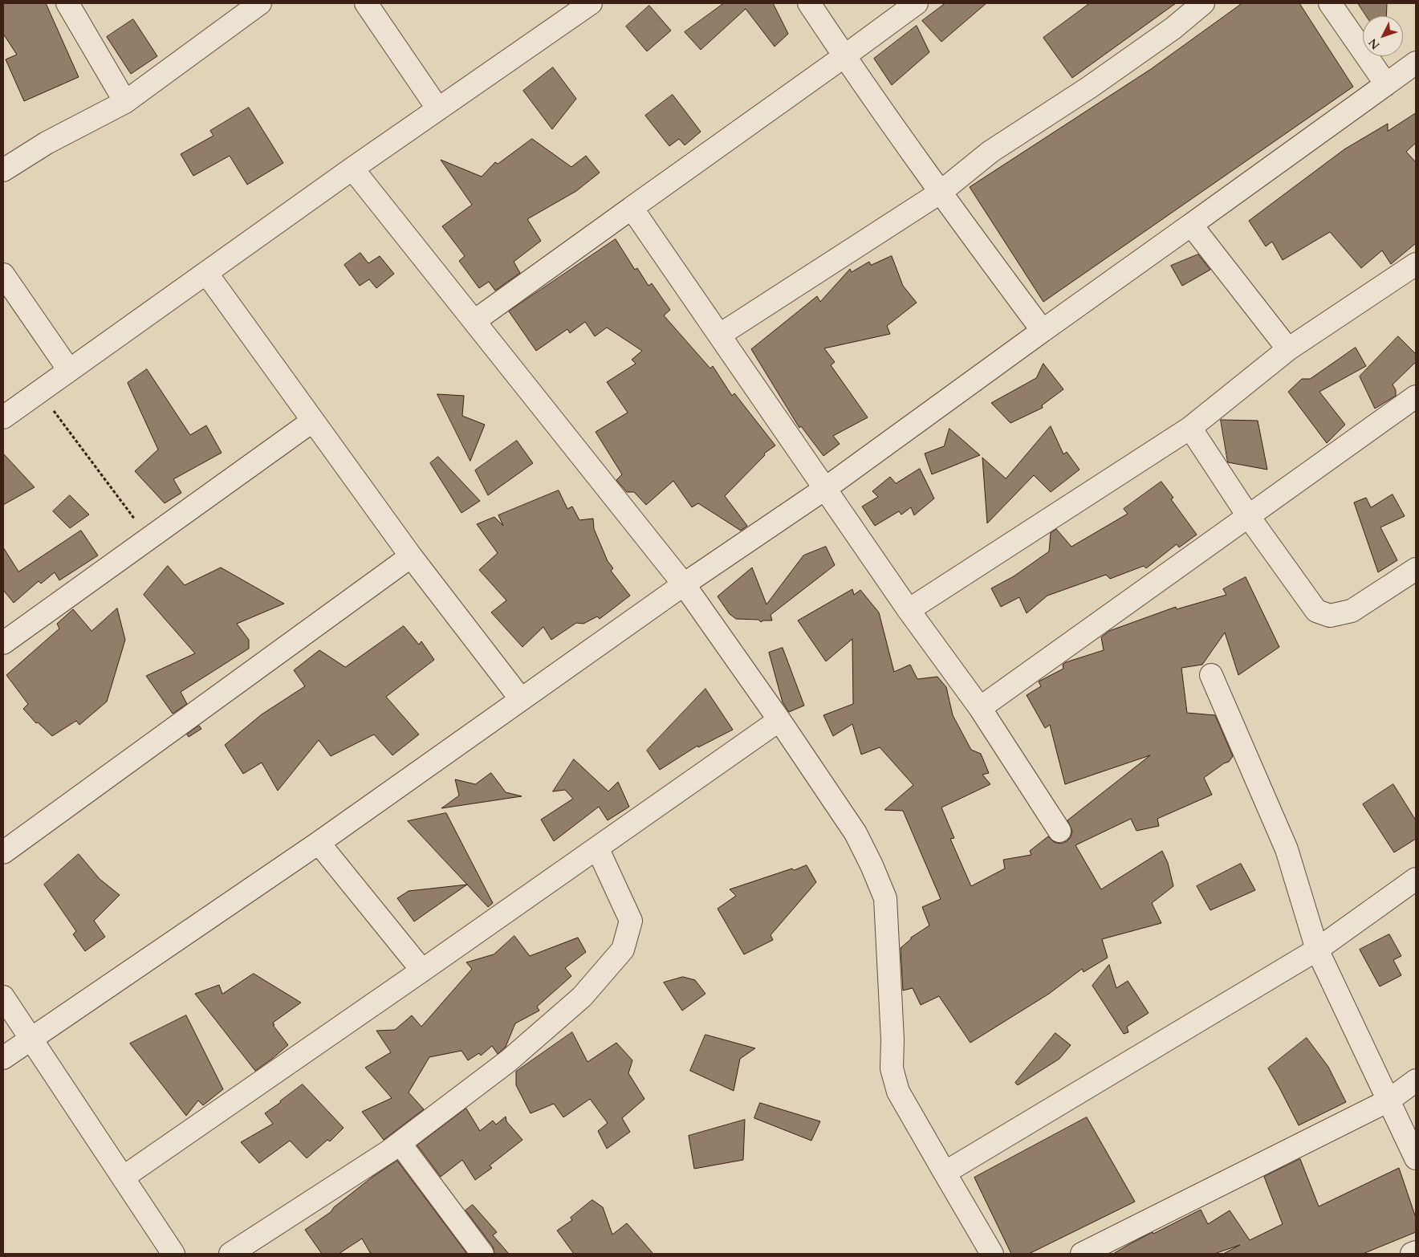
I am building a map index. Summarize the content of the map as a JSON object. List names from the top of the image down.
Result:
{
  "north": "bottom left"
}
